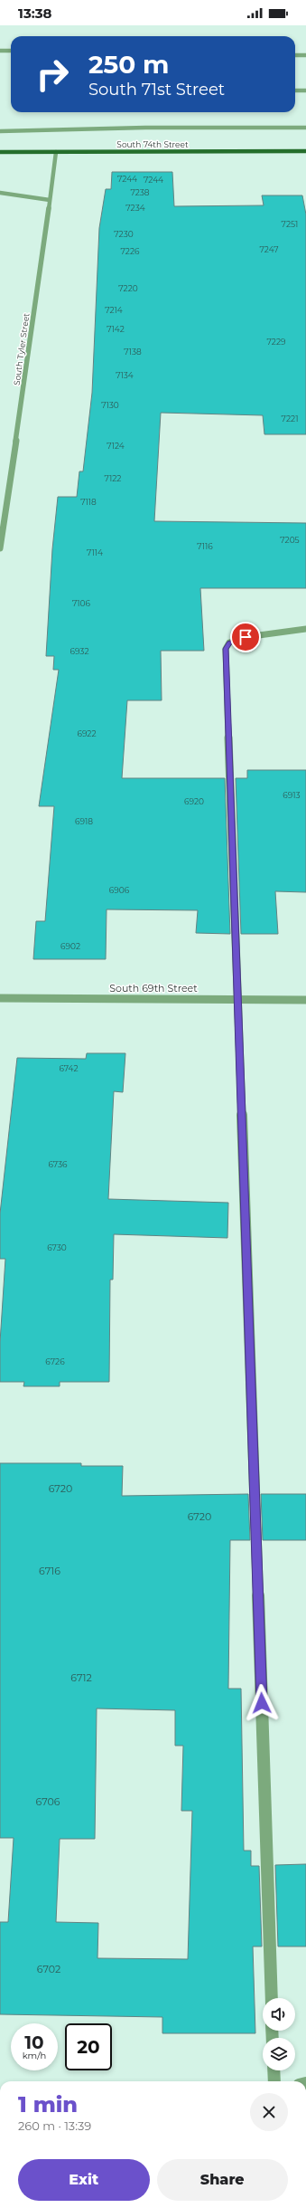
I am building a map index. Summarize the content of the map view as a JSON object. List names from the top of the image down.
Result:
{
  "streets": {
    "main road": ["South 74th Street"],
    "street": ["South Tyler Street", "South 69th Street"]
  },
  "crossings": [
    ["South 74th Street", "South Tyler Street"]
  ],
  "house_numbers": [
    "7244",
    "7244",
    "7238",
    "7234",
    "7251",
    "7230",
    "7247",
    "7226",
    "7220",
    "7214",
    "7142",
    "7229",
    "7138",
    "7134",
    "7130",
    "7221",
    "7124",
    "7122",
    "7118",
    "7205",
    "7116",
    "7114",
    "7106",
    "6932",
    "6922",
    "6913",
    "6920",
    "6918",
    "6906",
    "6902",
    "6742",
    "6736",
    "6730",
    "6726",
    "6720",
    "6720",
    "6716",
    "6712",
    "6706",
    "6702"
  ],
  "page": {
    "status": "13:38",
    "turn": ["250 m", "South 71st Street"],
    "speed": "10 km/h",
    "limit": "20",
    "heading": ["1 min", "260 m · 13:39"],
    "buttons": ["Exit", "Share"]
  }
}
